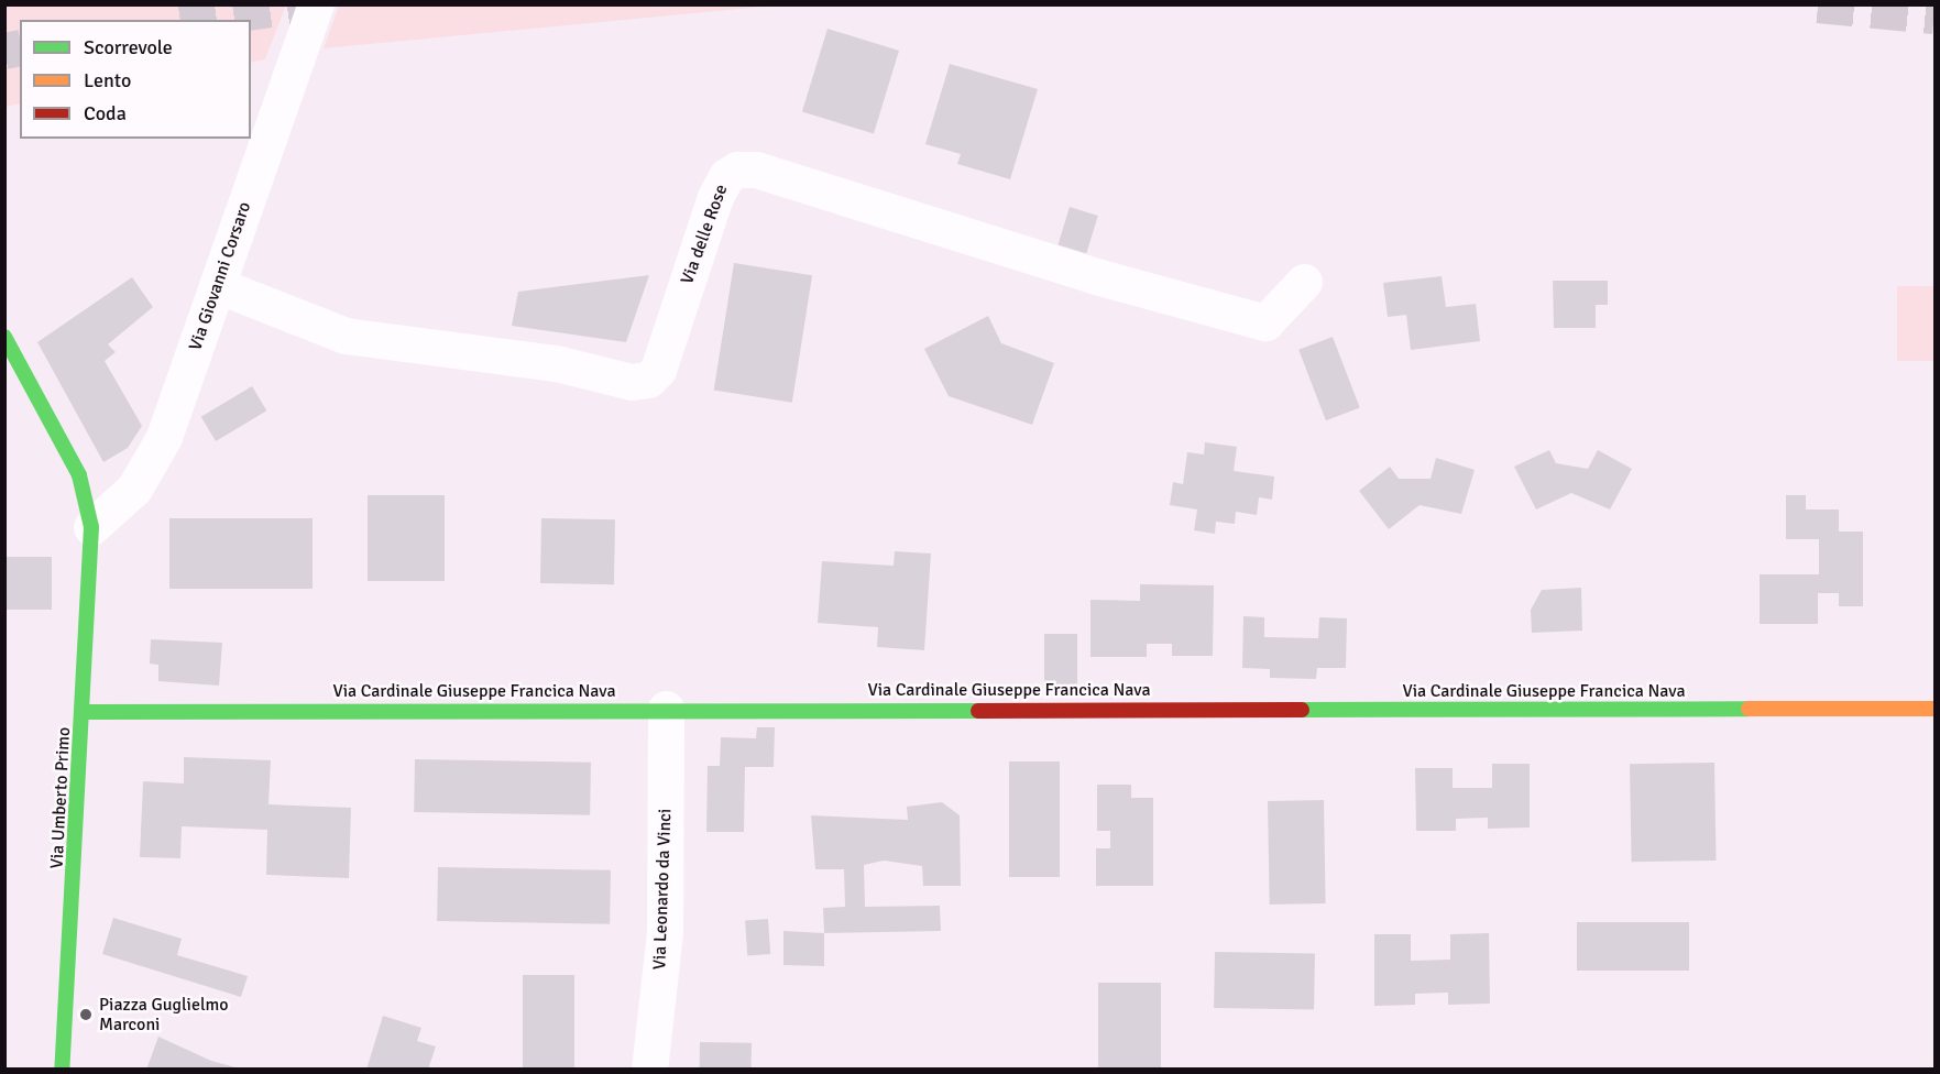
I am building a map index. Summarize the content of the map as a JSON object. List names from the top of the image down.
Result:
{
  "streets": {
    "street": [
      "Via delle Rose",
      "Via Giovanni Corsaro",
      "Via Cardinale Giuseppe Francica Nava",
      "Via Umberto Primo",
      "Via Leonardo da Vinci"
    ]
  },
  "crossings": [
    ["Via delle Rose", "Via Giovanni Corsaro"],
    ["Via Giovanni Corsaro", "Via Umberto Primo"],
    ["Via Cardinale Giuseppe Francica Nava", "Via Umberto Primo"],
    ["Via Cardinale Giuseppe Francica Nava", "Via Leonardo da Vinci"]
  ],
  "places": ["Piazza Guglielmo Marconi"],
  "legend": ["Scorrevole", "Lento", "Coda"]
}
